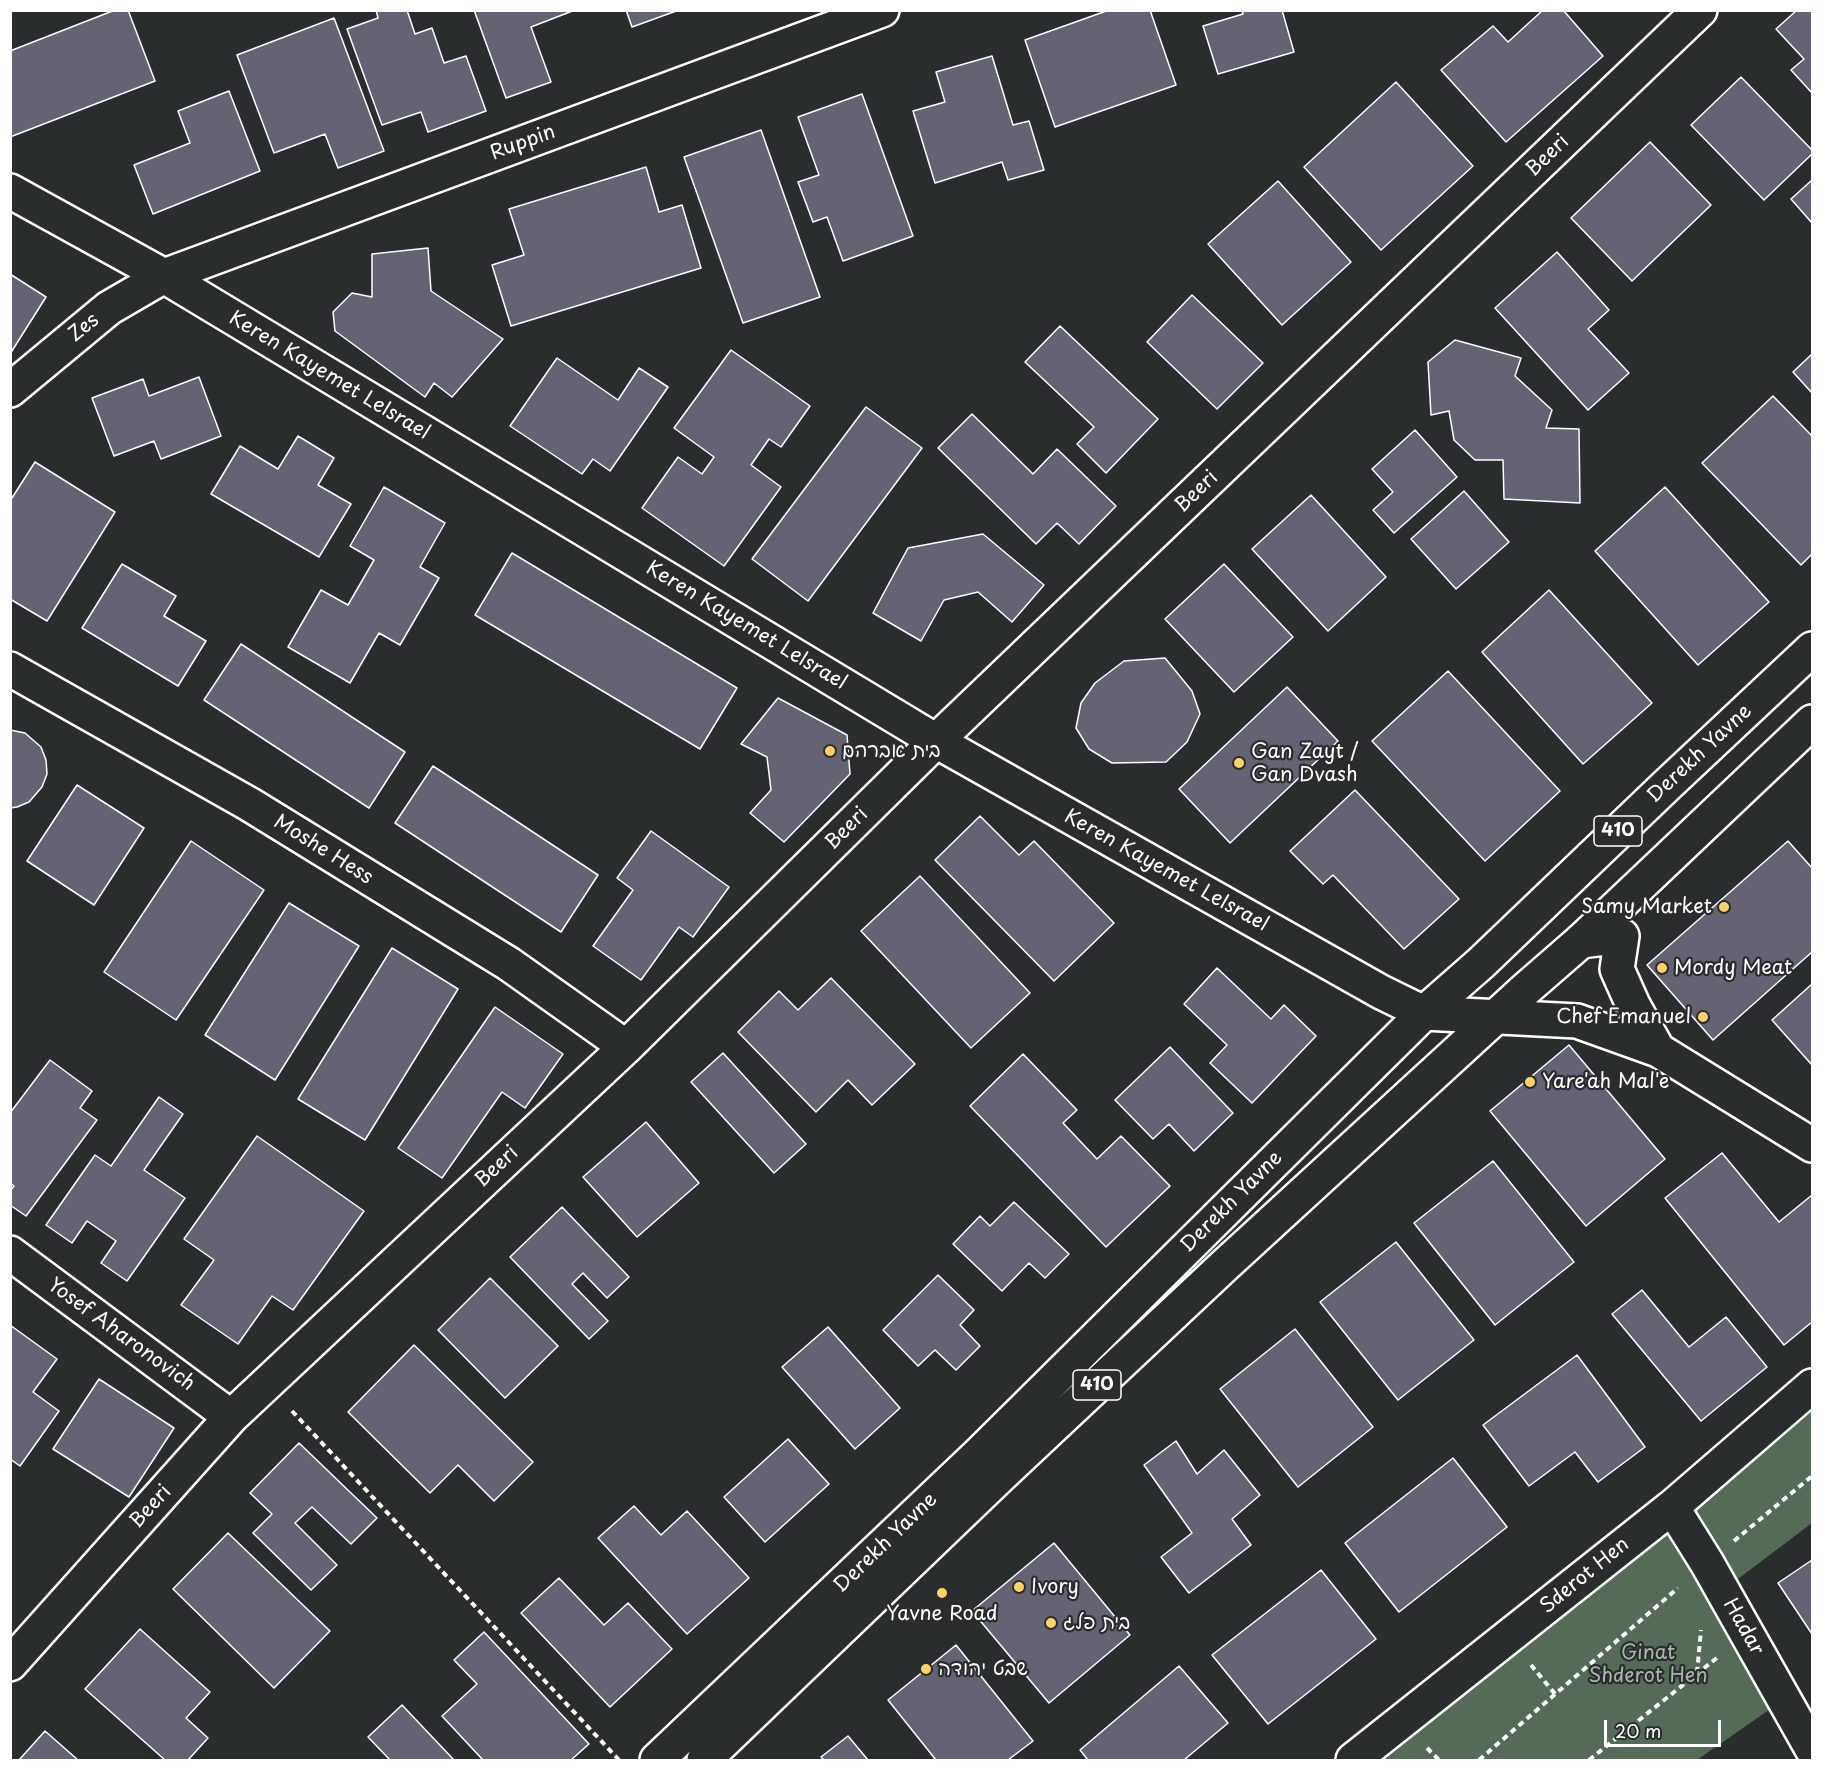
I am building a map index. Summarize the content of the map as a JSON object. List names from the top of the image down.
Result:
{
  "streets": {
    "street": [
      "Ruppin",
      "Beeri",
      "Zes",
      "Keren Kayemet LeIsrael",
      "Derekh Yavne",
      "410",
      "Moshe Hess",
      "Yosef Aharonovich",
      "Sderot Hen",
      "Hadar"
    ]
  },
  "crossings": [
    ["Ruppin", "Zes"],
    ["Ruppin", "Keren Kayemet LeIsrael"],
    ["Beeri", "Keren Kayemet LeIsrael"],
    ["Beeri", "Moshe Hess"],
    ["Beeri", "Yosef Aharonovich"],
    ["Zes", "Keren Kayemet LeIsrael"],
    ["Keren Kayemet LeIsrael", "Derekh Yavne"],
    ["Sderot Hen", "Hadar"]
  ],
  "parks": ["Ginat Shderot Hen"],
  "places": [
    "בית אברהם",
    "Gan Zayt / Gan Dvash",
    "Samy Market",
    "Mordy Meat",
    "Chef Emanuel",
    "Yare'ah Mal'e",
    "Ivory",
    "Yavne Road",
    "בית פלג",
    "שבט יהודה"
  ],
  "scale_bar": "20 m"
}
